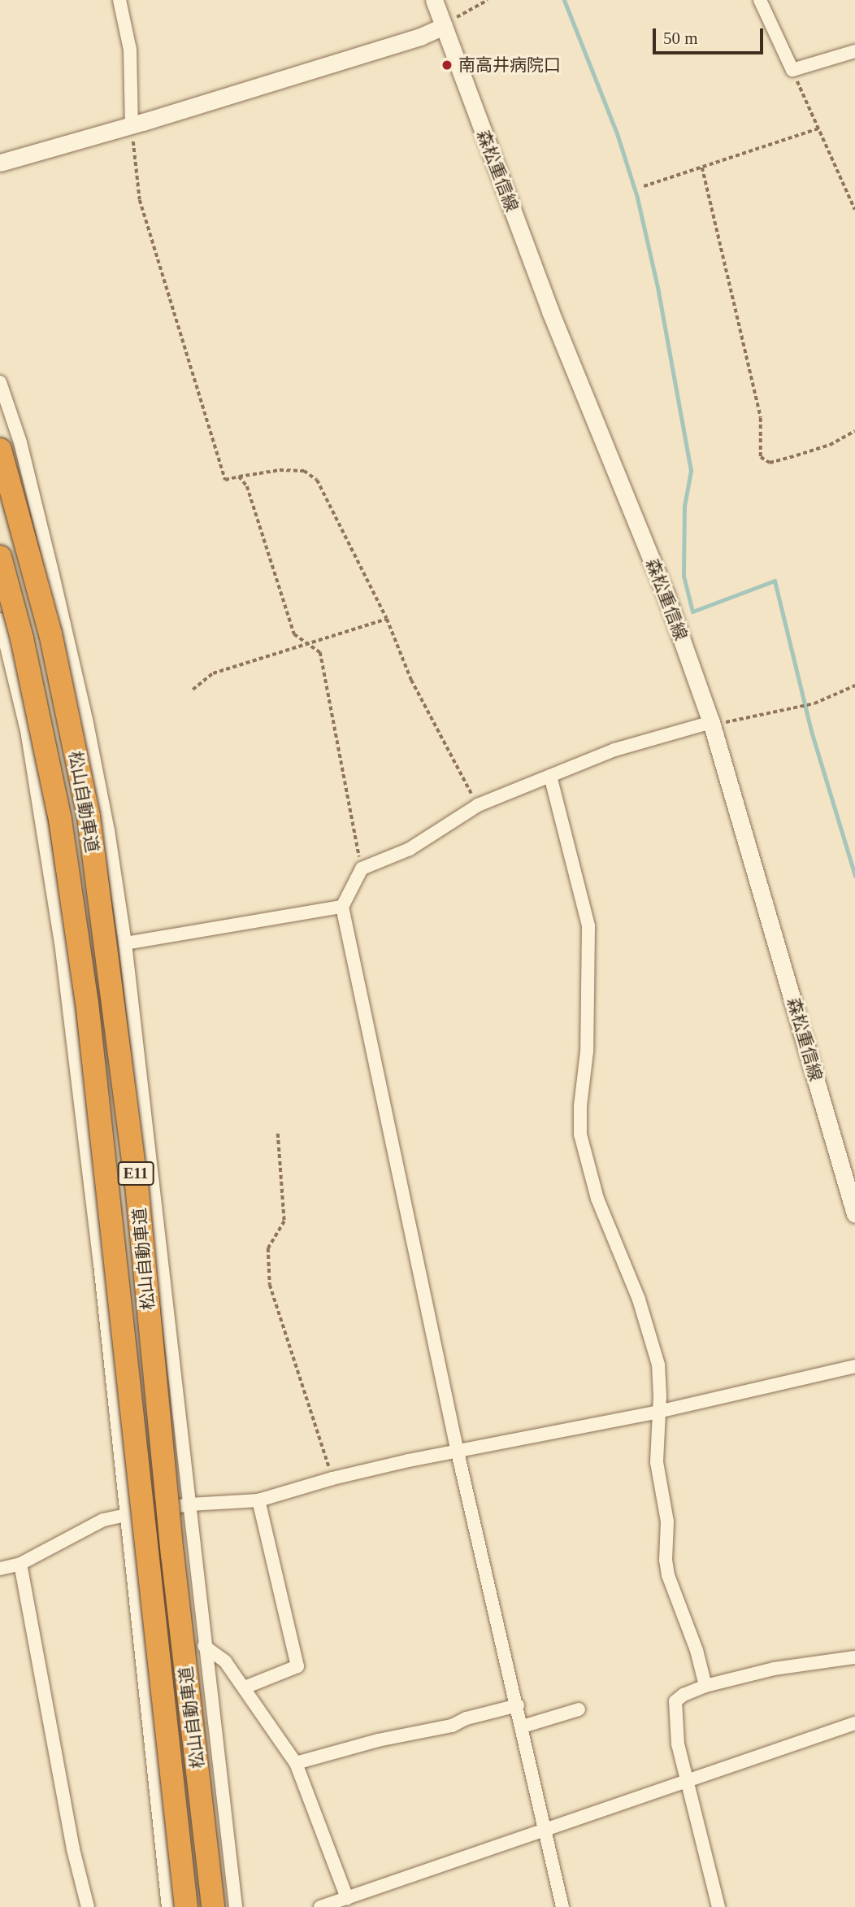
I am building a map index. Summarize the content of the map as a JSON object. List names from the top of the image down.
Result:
{
  "streets": {
    "highway": ["松山自動車道", "E11"],
    "main road": ["森松重信線"]
  },
  "places": ["南高井病院口"],
  "scale_bar": "50 m"
}
